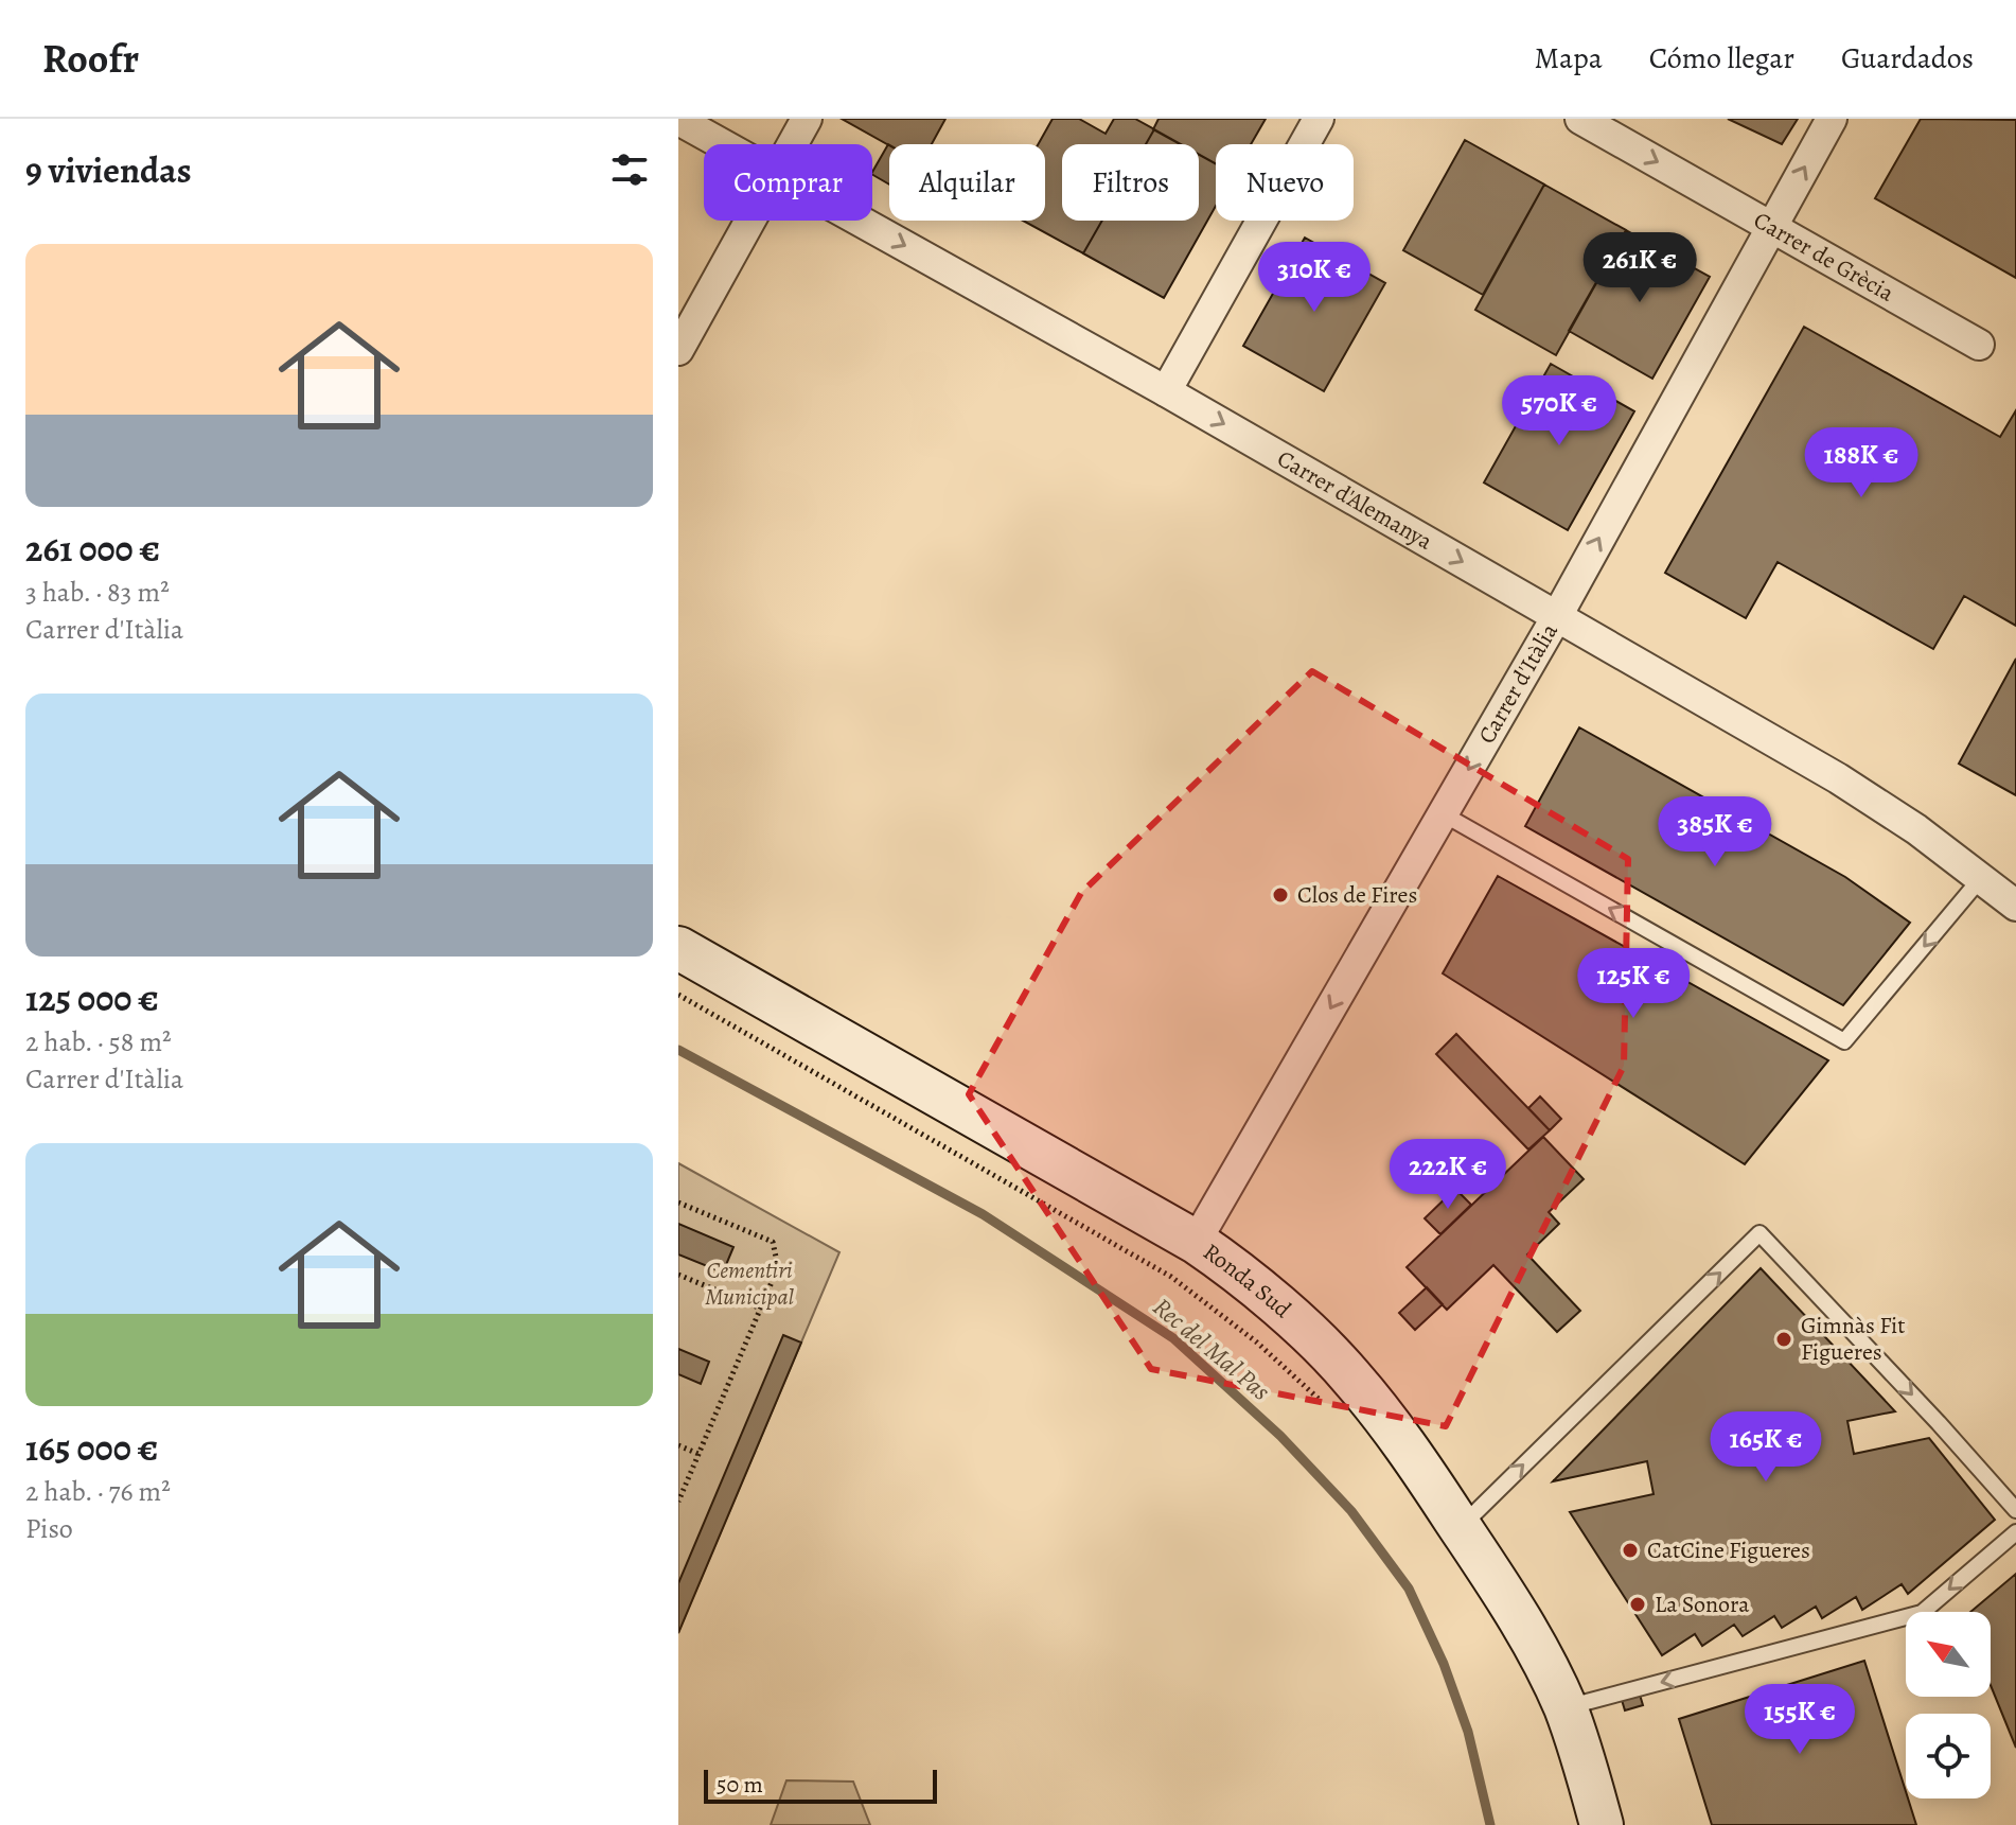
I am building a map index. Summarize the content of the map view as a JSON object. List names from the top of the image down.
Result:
{
  "streets": {
    "main road": ["Ronda Sud"],
    "street": ["Carrer de Grècia", "Carrer d'Alemanya", "Carrer d'Itàlia"]
  },
  "crossings": [
    ["Carrer de Grècia", "Carrer d'Itàlia"],
    ["Carrer d'Alemanya", "Carrer d'Itàlia"],
    ["Carrer d'Itàlia", "Ronda Sud"]
  ],
  "one_way": ["Carrer de Grècia", "Carrer d'Alemanya"],
  "water": ["Rec del Mal Pas"],
  "parks": ["Cementiri Municipal"],
  "places": [
    "Clos de Fires",
    "Gimnàs Fit Figueres",
    "CatCine Figueres",
    "La Sonora"
  ],
  "scale_bar": "50 m",
  "north": "top left",
  "page": {
    "header": "Roofr",
    "nav": ["Mapa", "Cómo llegar", "Guardados"],
    "heading": "9 viviendas",
    "chip": [
      "Comprar",
      "Alquilar",
      "Filtros",
      "Nuevo"
    ],
    "list": [
      {
        "name": "261 000 €",
        "note": "3 hab. · 83 m² · Carrer d'Itàlia"
      },
      {
        "name": "125 000 €",
        "note": "2 hab. · 58 m² · Carrer d'Itàlia"
      },
      {
        "name": "165 000 €",
        "note": "2 hab. · 76 m² · Piso"
      }
    ],
    "price": [
      "261K €",
      "310K €",
      "570K €",
      "188K €",
      "385K €",
      "125K €",
      "222K €",
      "165K €",
      "155K €"
    ],
    "scale": "50 m"
  }
}
